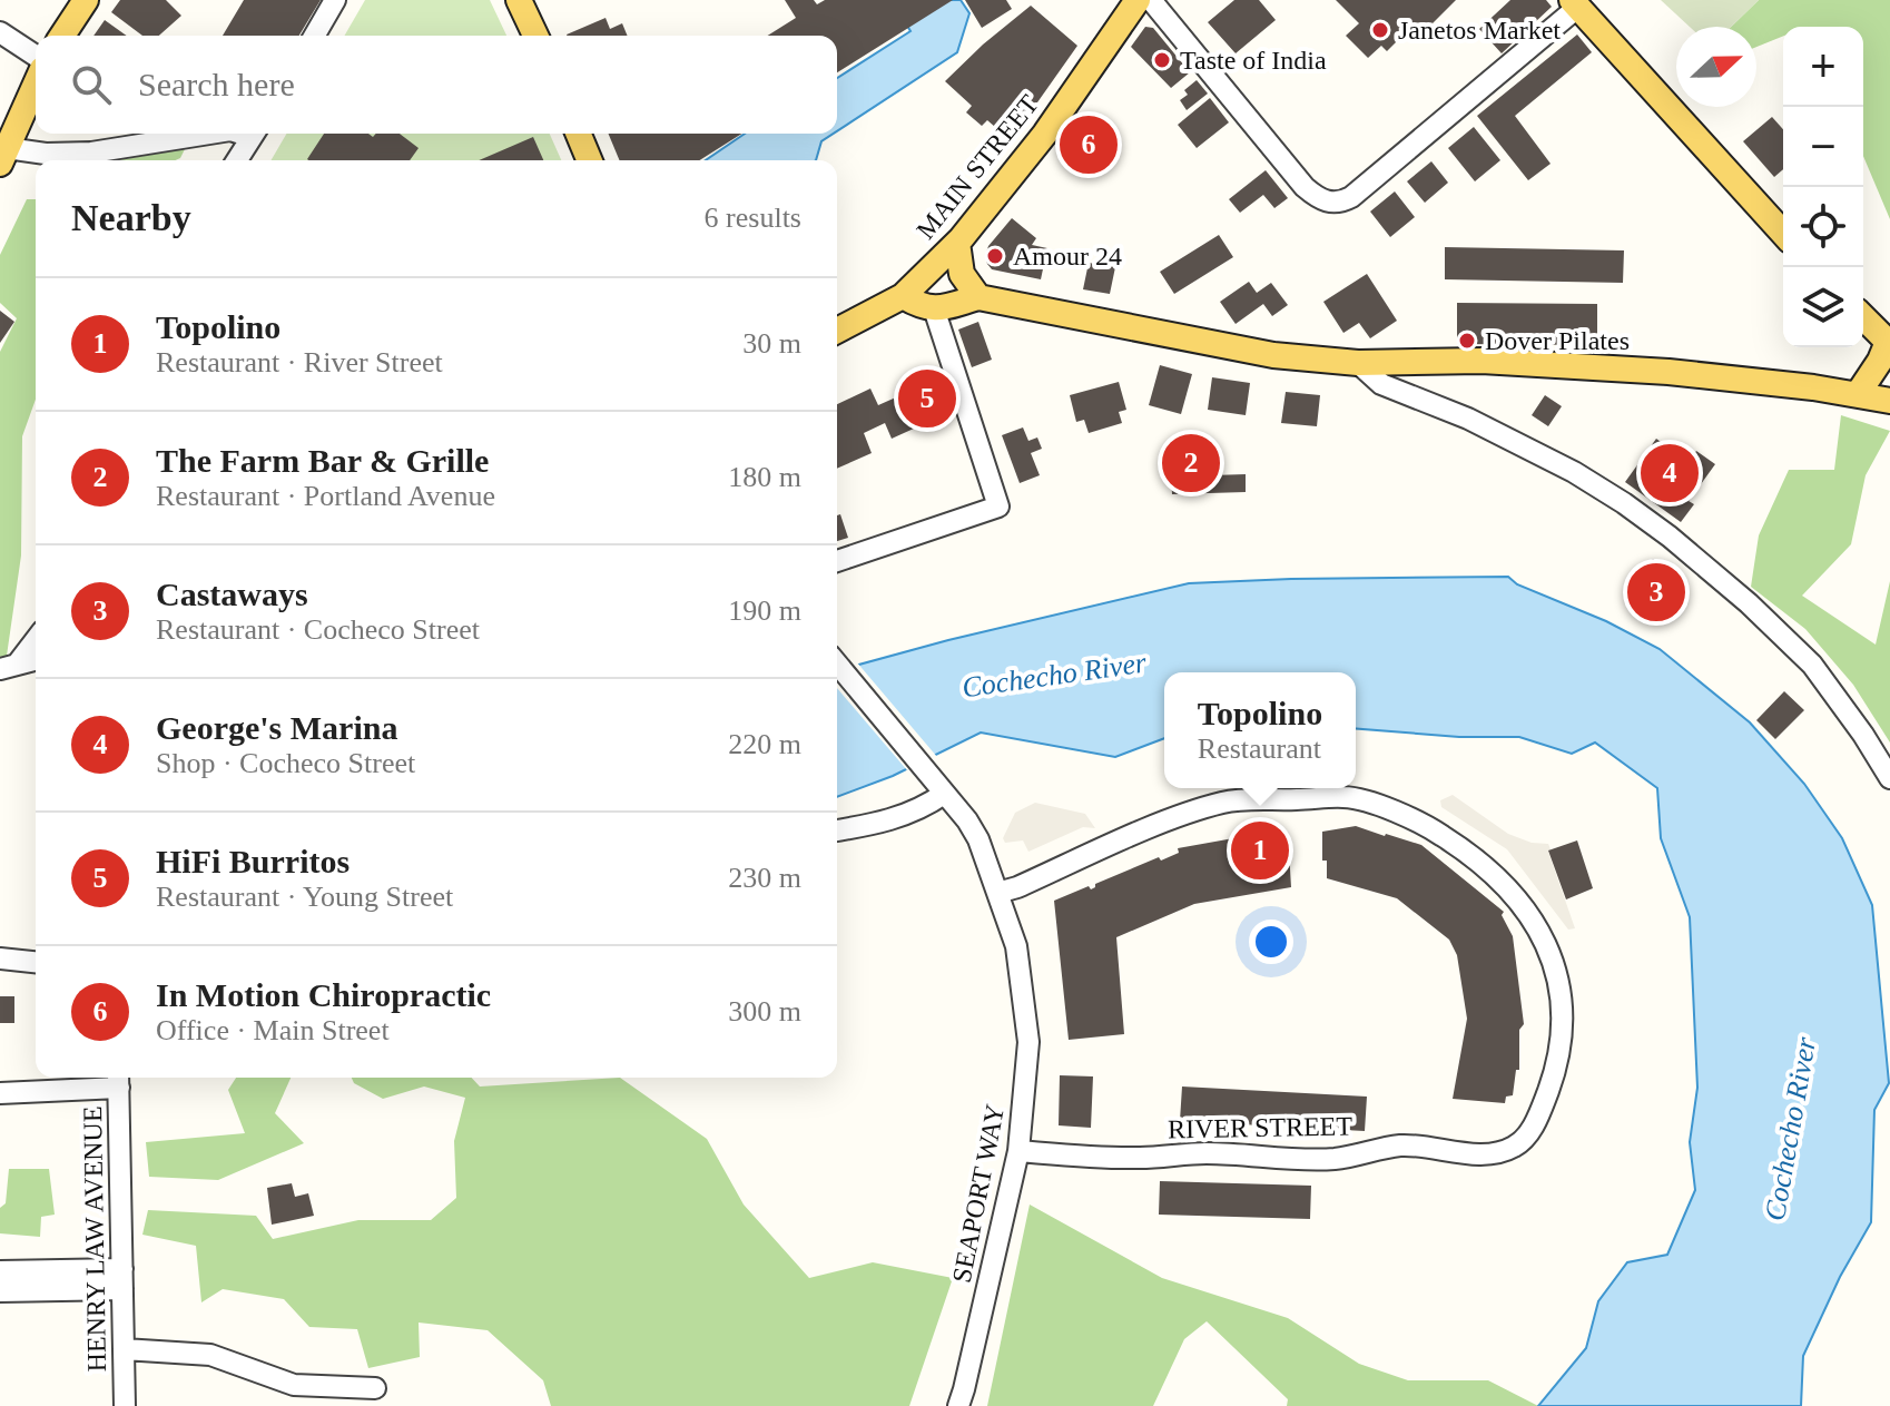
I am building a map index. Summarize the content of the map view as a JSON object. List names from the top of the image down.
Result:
{
  "streets": {
    "main road": ["MAIN STREET"],
    "street": ["RIVER STREET", "SEAPORT WAY", "HENRY LAW AVENUE"]
  },
  "crossings": [
    ["RIVER STREET", "SEAPORT WAY"]
  ],
  "water": ["Cochecho River"],
  "places": [
    "Janetos Market",
    "Taste of India",
    "Amour 24",
    "Dover Pilates"
  ],
  "north": "right",
  "page": {
    "map_buttons": ["+", "−"],
    "search": "Search here",
    "pins": [
      "6",
      "5",
      "2",
      "4",
      "3",
      "1"
    ],
    "heading": ["Nearby", "6 results"],
    "list": [
      {
        "mark": "1",
        "name": "Topolino",
        "note": "Restaurant · River Street",
        "value": "30 m"
      },
      {
        "mark": "2",
        "name": "The Farm Bar & Grille",
        "note": "Restaurant · Portland Avenue",
        "value": "180 m"
      },
      {
        "mark": "3",
        "name": "Castaways",
        "note": "Restaurant · Cocheco Street",
        "value": "190 m"
      },
      {
        "mark": "4",
        "name": "George's Marina",
        "note": "Shop · Cocheco Street",
        "value": "220 m"
      },
      {
        "mark": "5",
        "name": "HiFi Burritos",
        "note": "Restaurant · Young Street",
        "value": "230 m"
      },
      {
        "mark": "6",
        "name": "In Motion Chiropractic",
        "note": "Office · Main Street",
        "value": "300 m"
      }
    ],
    "popup": ["Topolino", "Restaurant"]
  }
}
